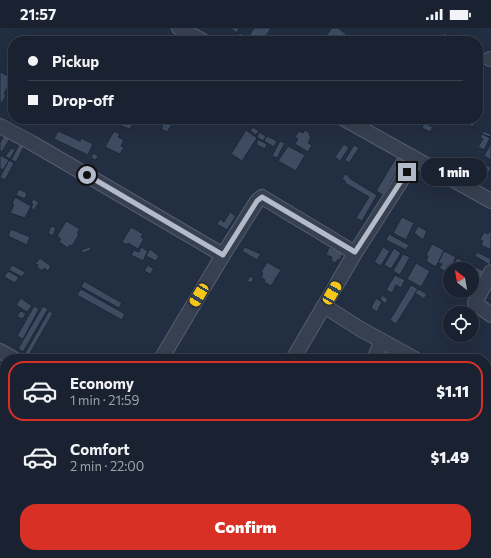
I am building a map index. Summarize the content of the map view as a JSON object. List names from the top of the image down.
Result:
{
  "north": "top left",
  "page": {
    "status": "21:57",
    "banner": ["Pickup", "Drop-off"],
    "bubble": "1 min",
    "list": [
      {
        "name": "Economy",
        "note": "1 min · 21:59",
        "value": "$1.11"
      },
      {
        "name": "Comfort",
        "note": "2 min · 22:00",
        "value": "$1.49"
      }
    ],
    "buttons": "Confirm"
  }
}
